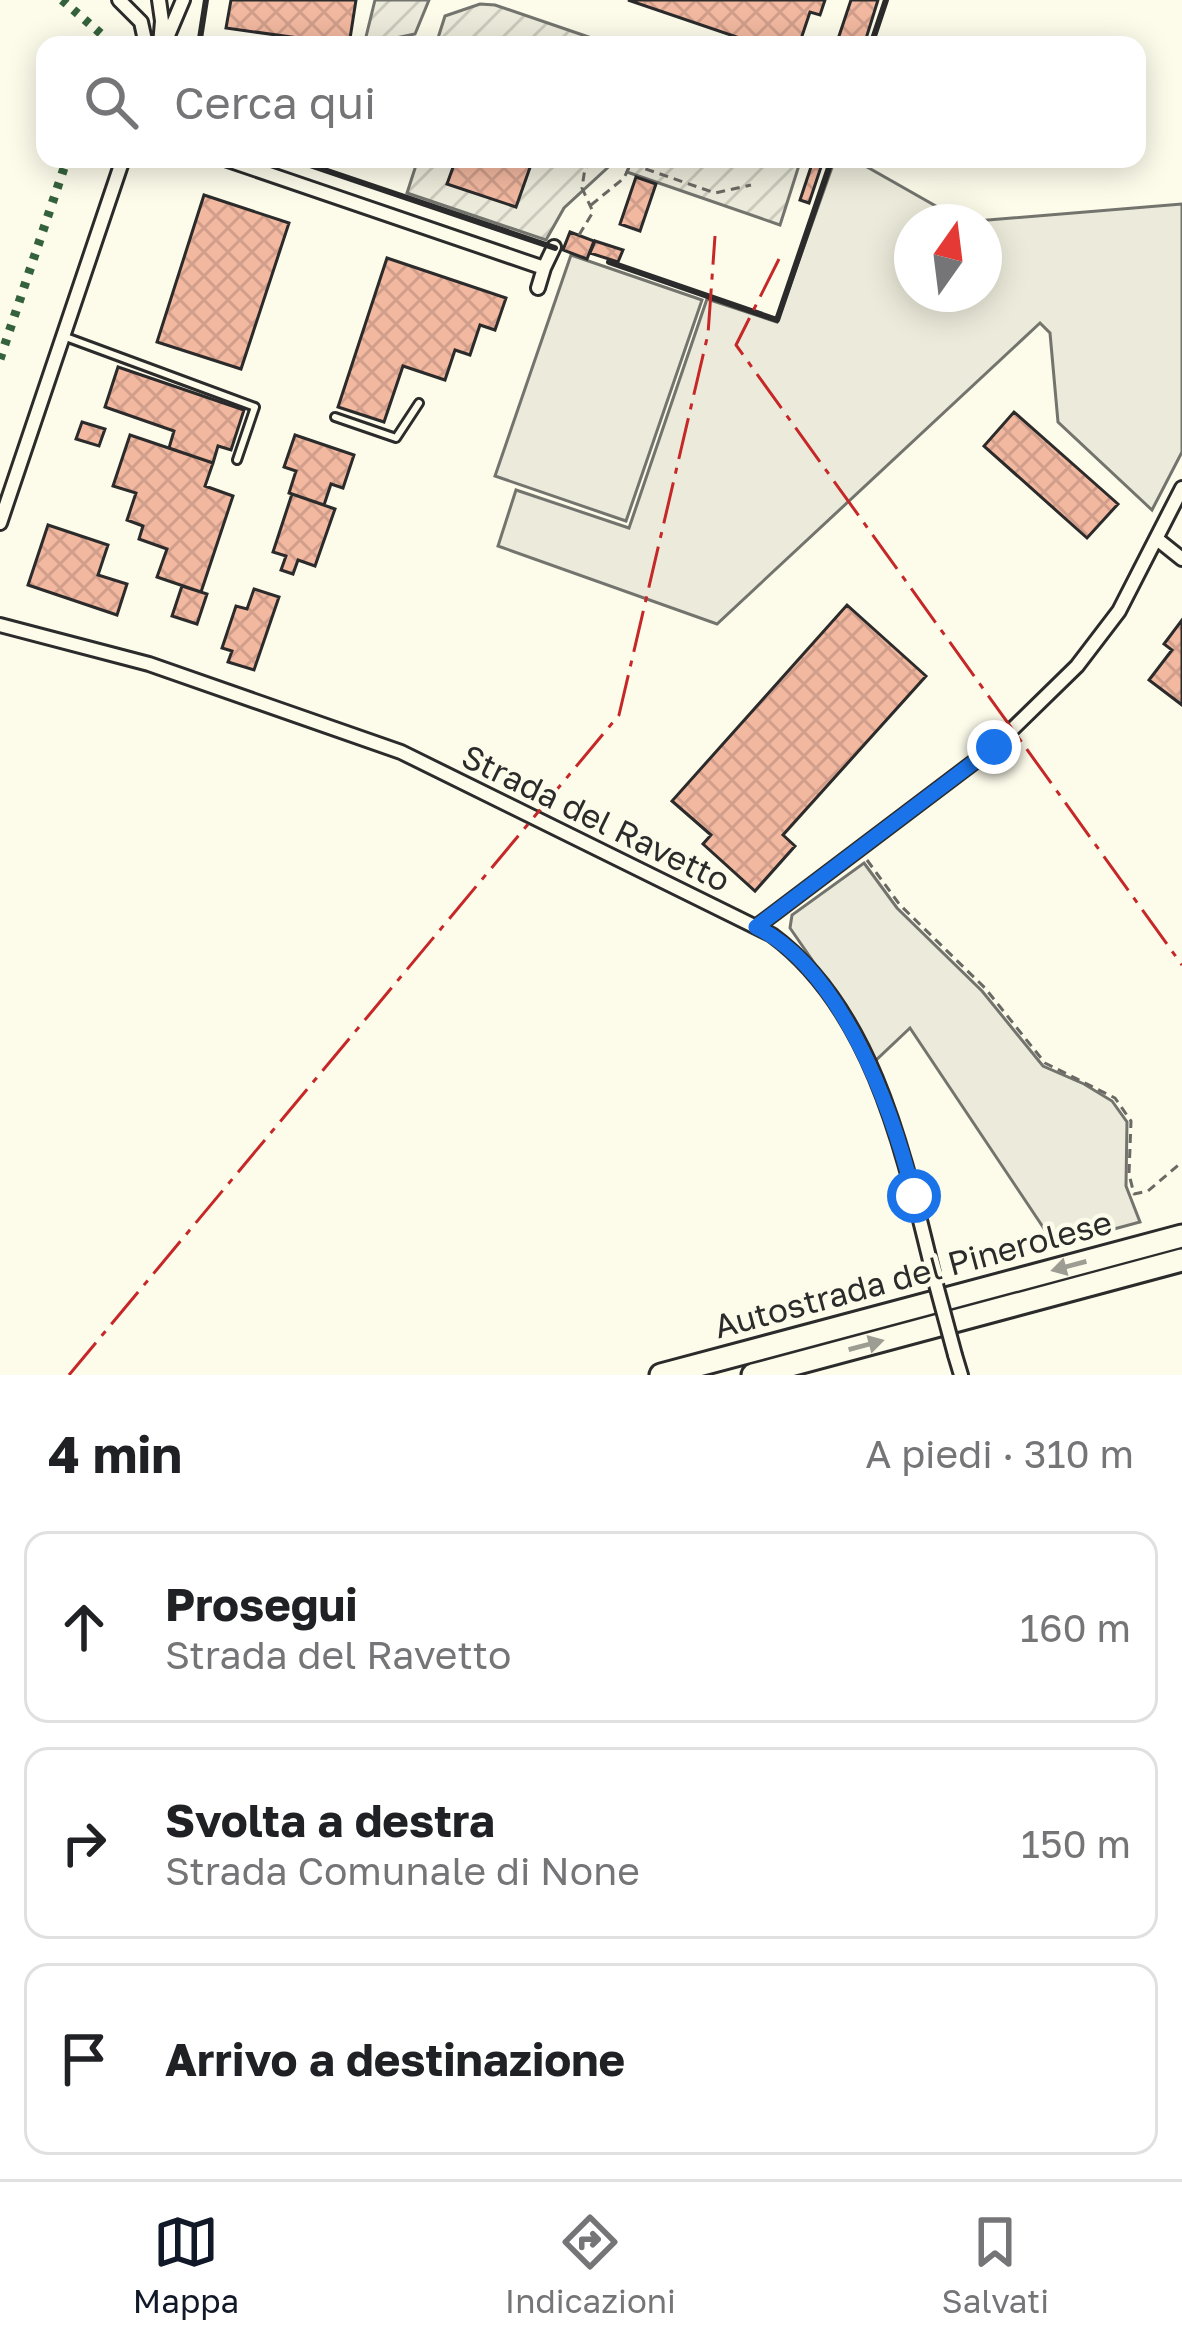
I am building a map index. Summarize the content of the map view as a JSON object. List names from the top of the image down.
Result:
{
  "streets": {
    "highway": ["Autostrada del Pinerolese"],
    "street": ["Strada del Ravetto"]
  },
  "north": "top",
  "page": {
    "search": "Cerca qui",
    "heading": ["4 min", "A piedi · 310 m"],
    "list": [
      ["Prosegui", "Strada del Ravetto", "160 m"],
      ["Svolta a destra", "Strada Comunale di None", "150 m"],
      "Arrivo a destinazione"
    ],
    "nav": ["Mappa", "Indicazioni", "Salvati"]
  }
}
